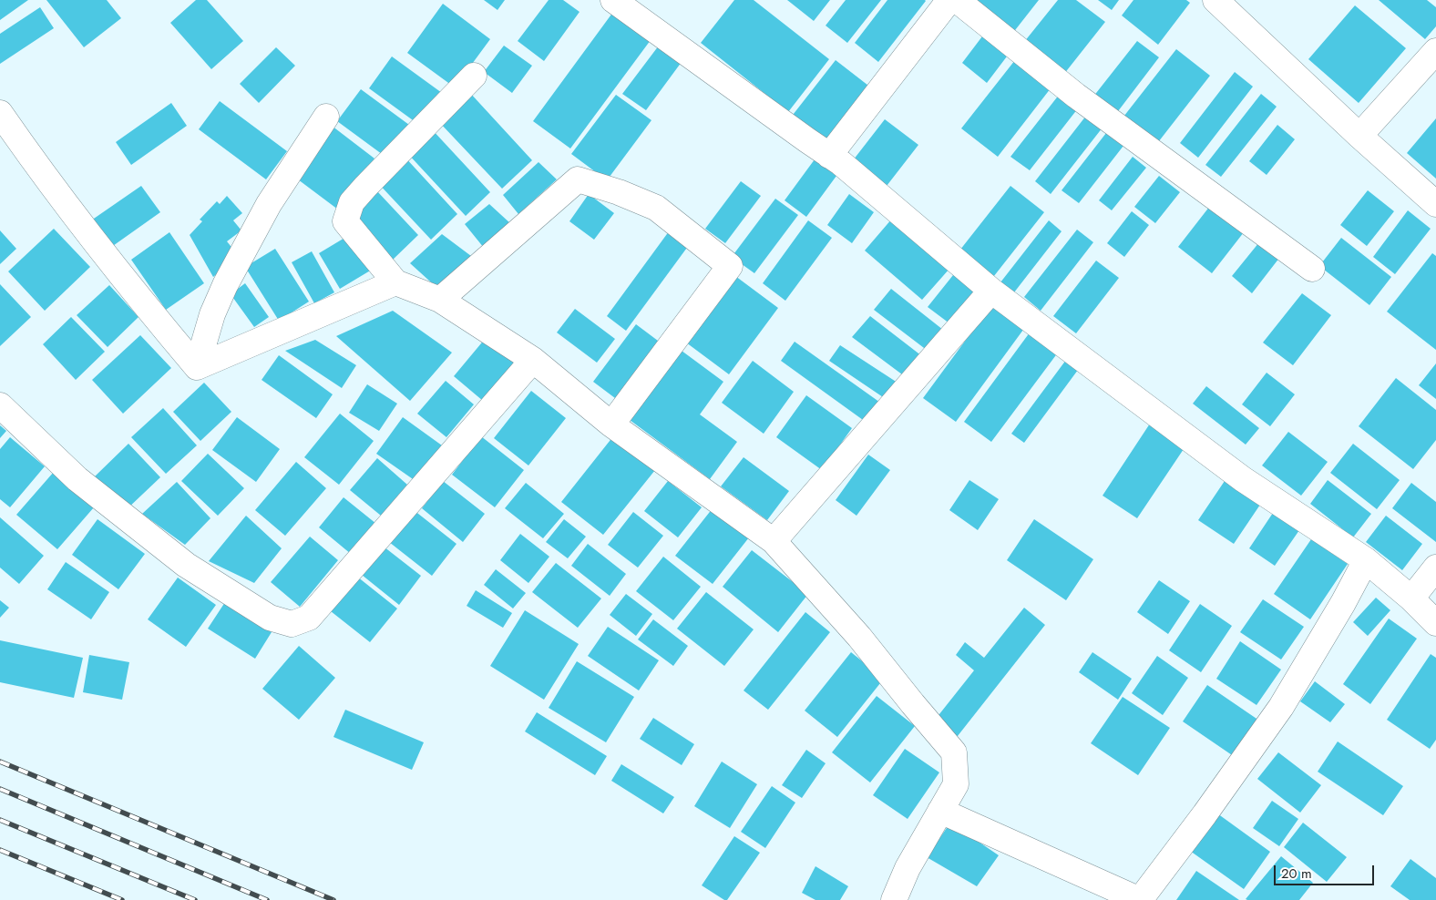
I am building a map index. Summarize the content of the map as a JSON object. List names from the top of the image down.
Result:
{
  "scale_bar": "20 m"
}
